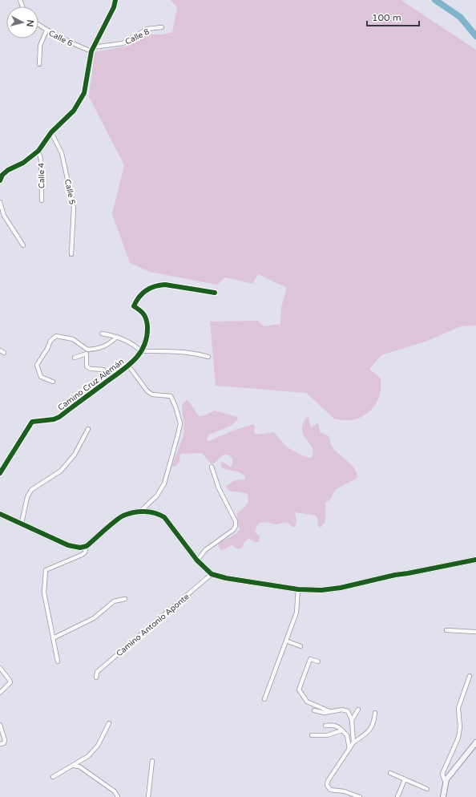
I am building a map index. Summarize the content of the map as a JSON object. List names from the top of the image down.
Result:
{
  "streets": {
    "street": [
      "Calle 8",
      "Calle 6",
      "Calle 4",
      "Calle 5",
      "Camino Cruz Alemán",
      "Camino Antonio Aponte"
    ]
  },
  "scale_bar": "100 m",
  "north": "right"
}
